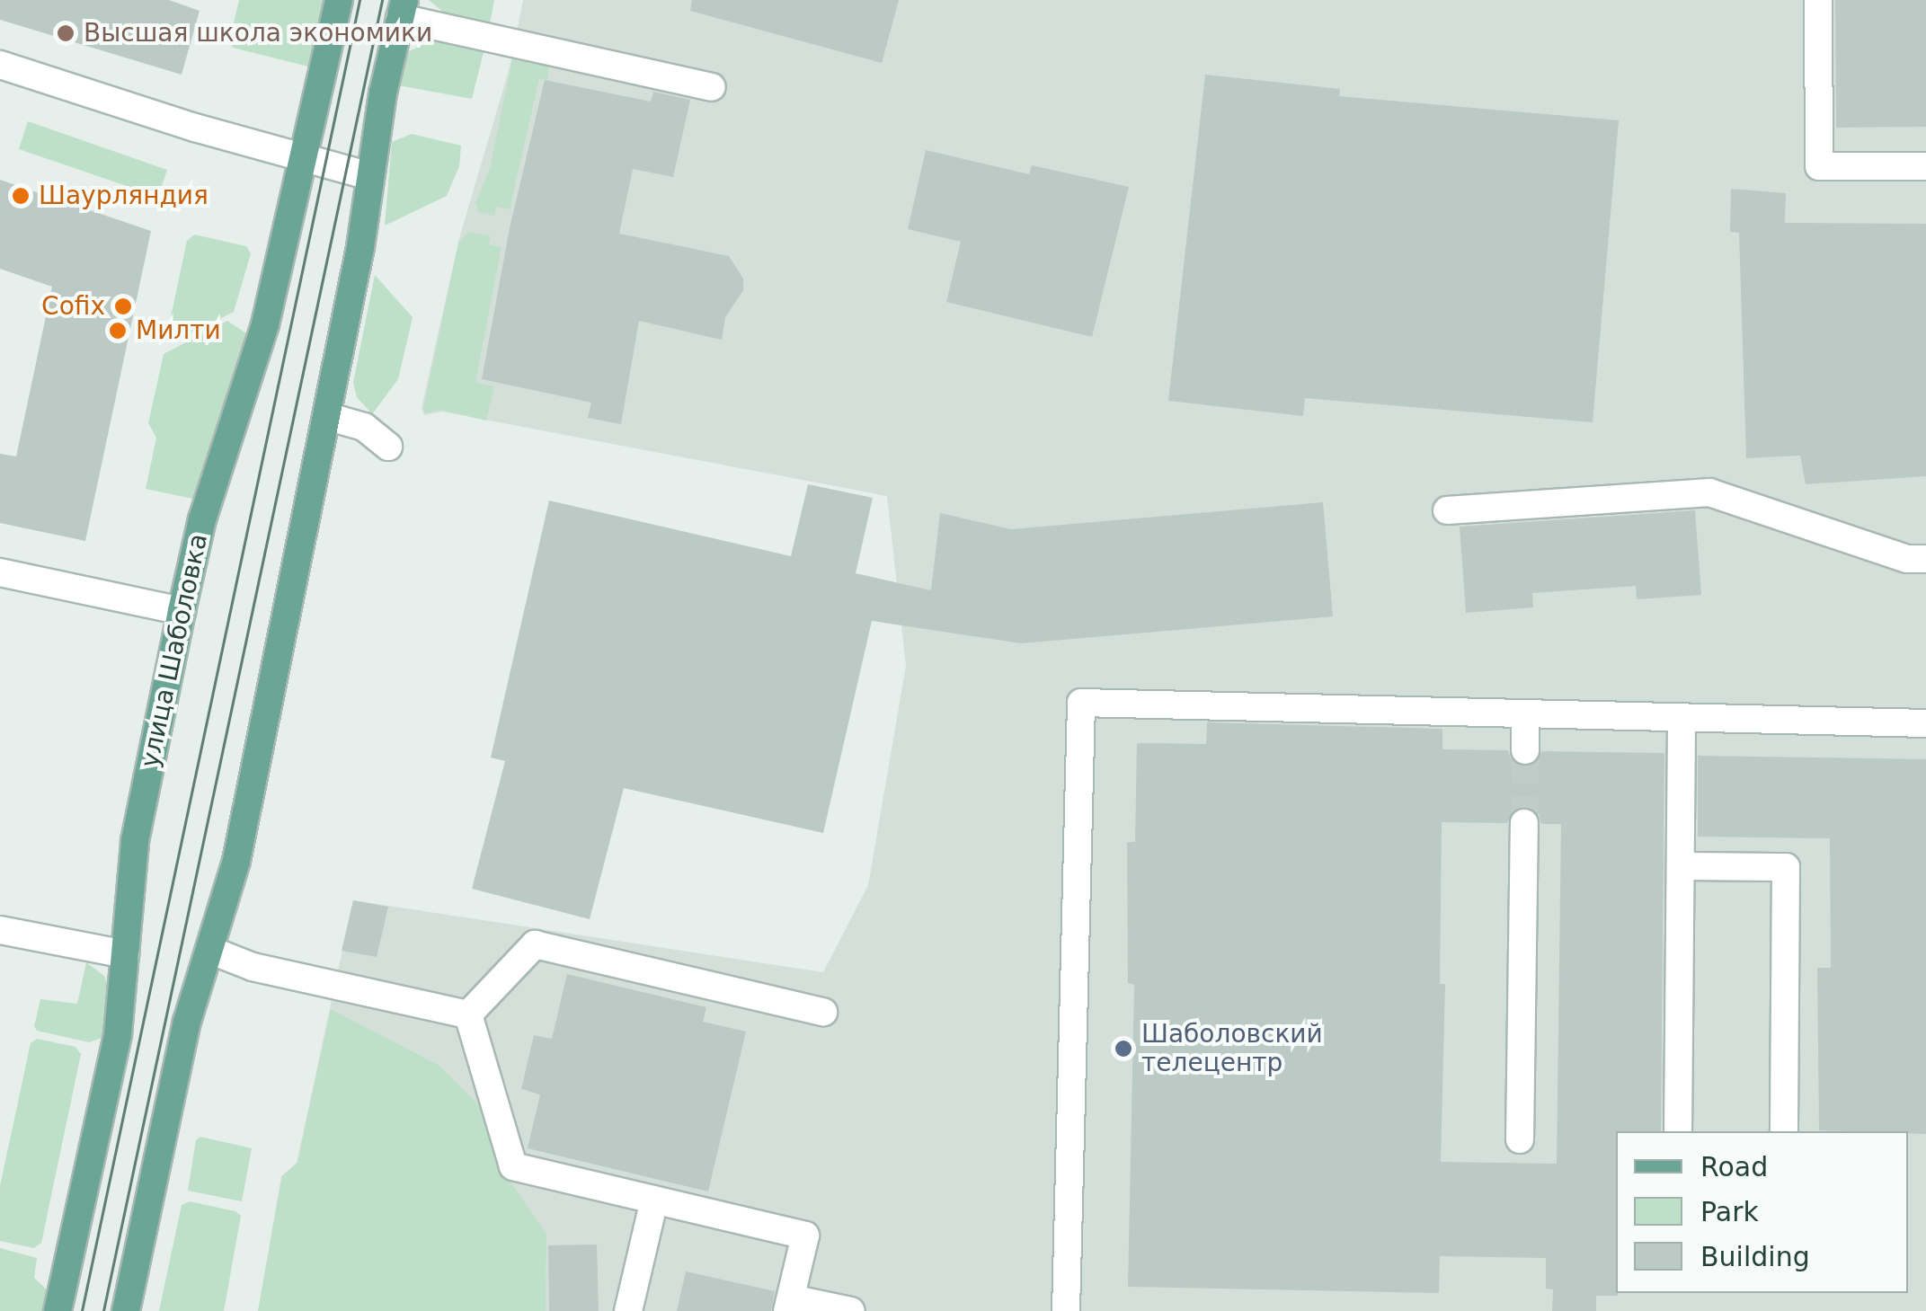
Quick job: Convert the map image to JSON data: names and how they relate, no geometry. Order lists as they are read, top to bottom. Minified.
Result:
{"streets":{"main road":["улица Шаболовка"]},"places":["Высшая школа экономики","Шаурляндия","Cofix","Милти","Шаболовский телецентр"],"legend":["Road","Park","Building"]}
